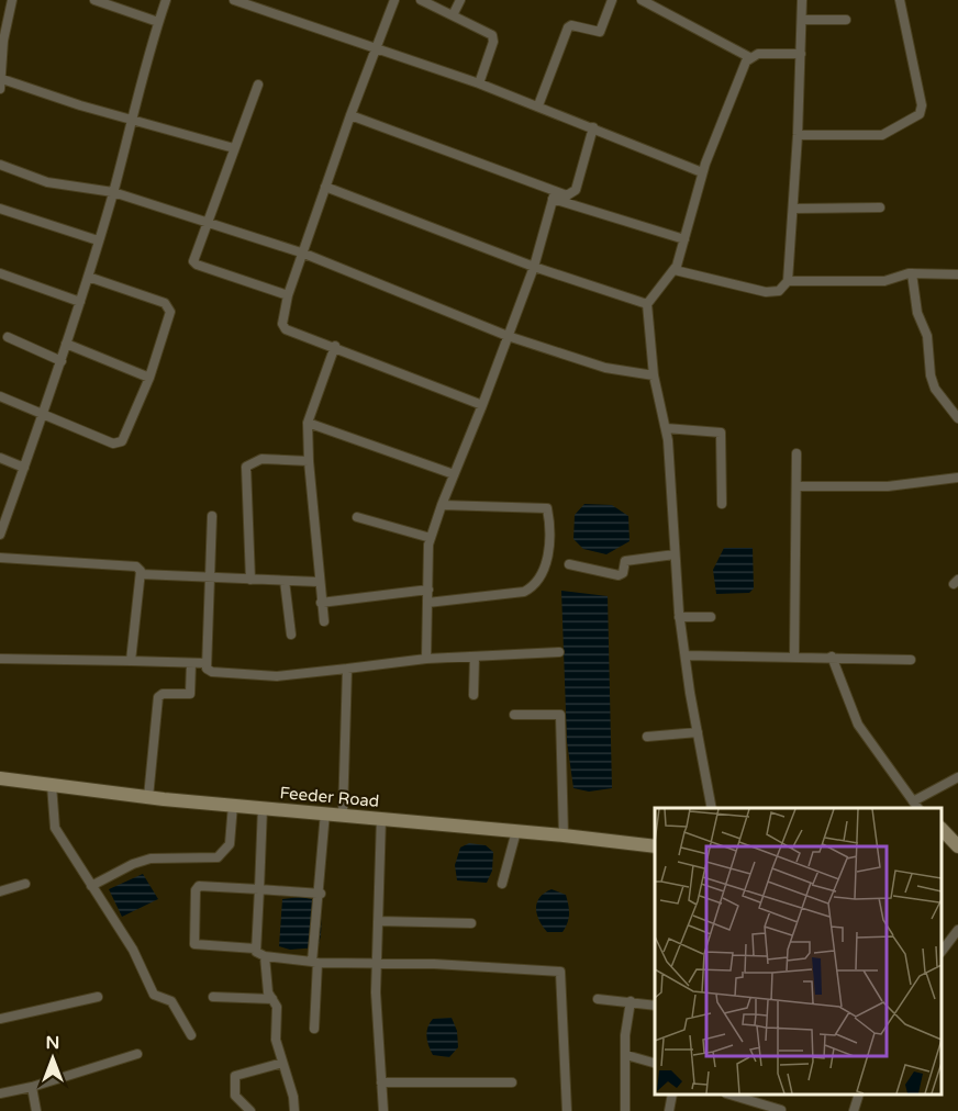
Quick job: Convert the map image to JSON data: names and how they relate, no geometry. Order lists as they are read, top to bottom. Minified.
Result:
{"streets":{"street":["Feeder Road"]},"north":"top"}
